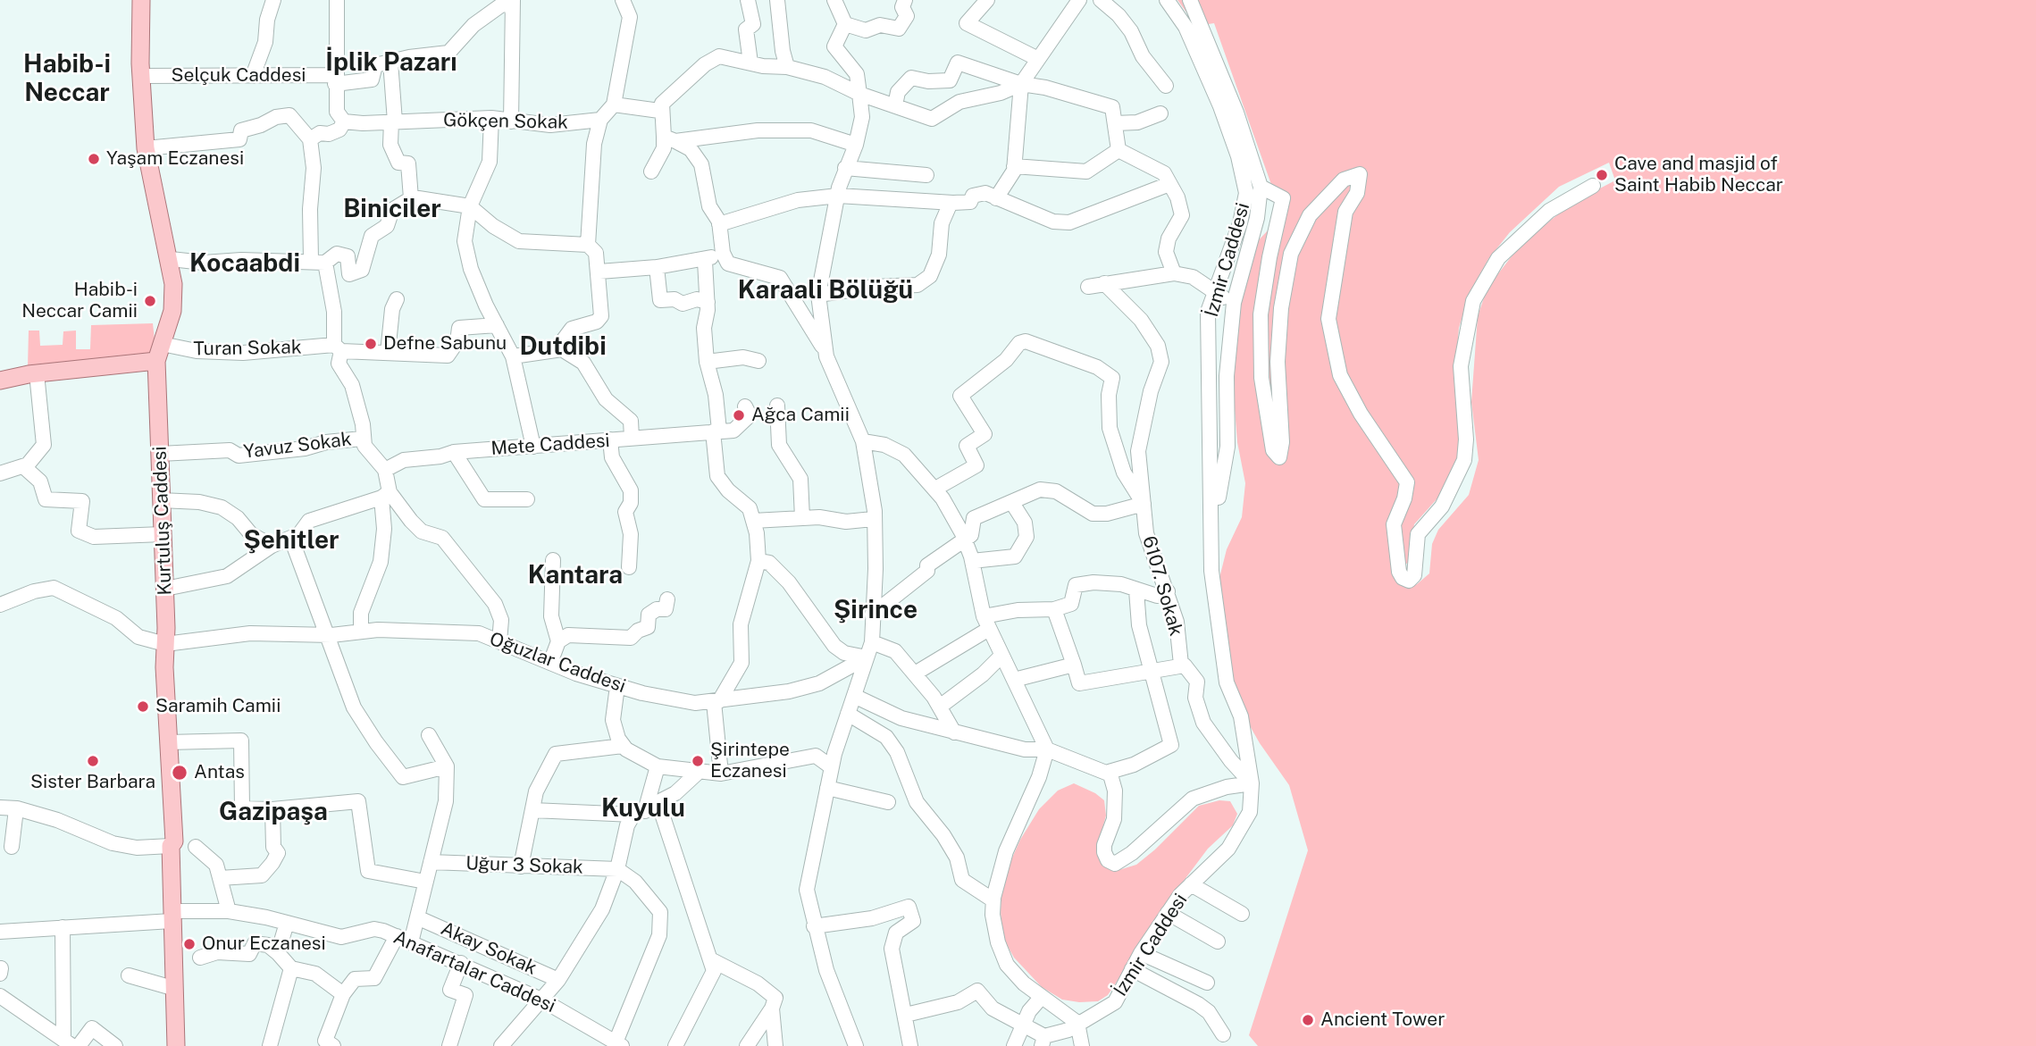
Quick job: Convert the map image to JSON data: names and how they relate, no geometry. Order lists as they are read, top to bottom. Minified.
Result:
{"streets":{"main road":["Kurtuluş Caddesi"],"street":["Selçuk Caddesi","Gökçen Sokak","İzmir Caddesi","Turan Sokak","Mete Caddesi","Yavuz Sokak","6107. Sokak","Oğuzlar Caddesi","Uğur 3 Sokak","Akay Sokak","Anafartalar Caddesi"]},"crossings":[["Selçuk Caddesi","Kurtuluş Caddesi"],["İzmir Caddesi","6107. Sokak"],["Turan Sokak","Kurtuluş Caddesi"],["Yavuz Sokak","Kurtuluş Caddesi"],["Kurtuluş Caddesi","Oğuzlar Caddesi"],["Kurtuluş Caddesi","Anafartalar Caddesi"]],"districts":["İplik Pazarı","Habib-i Neccar","Biniciler","Kocaabdi","Karaali Bölüğü","Dutdibi","Şehitler","Kantara","Şirince","Kuyulu","Gazipaşa"],"places":["Yaşam Eczanesi","Cave and masjid of Saint Habib Neccar","Habib-i Neccar Camii","Defne Sabunu","Ağca Camii","Saramih Camii","Sister Barbara","Şirintepe Eczanesi","Antas","Onur Eczanesi","Ancient Tower"]}
